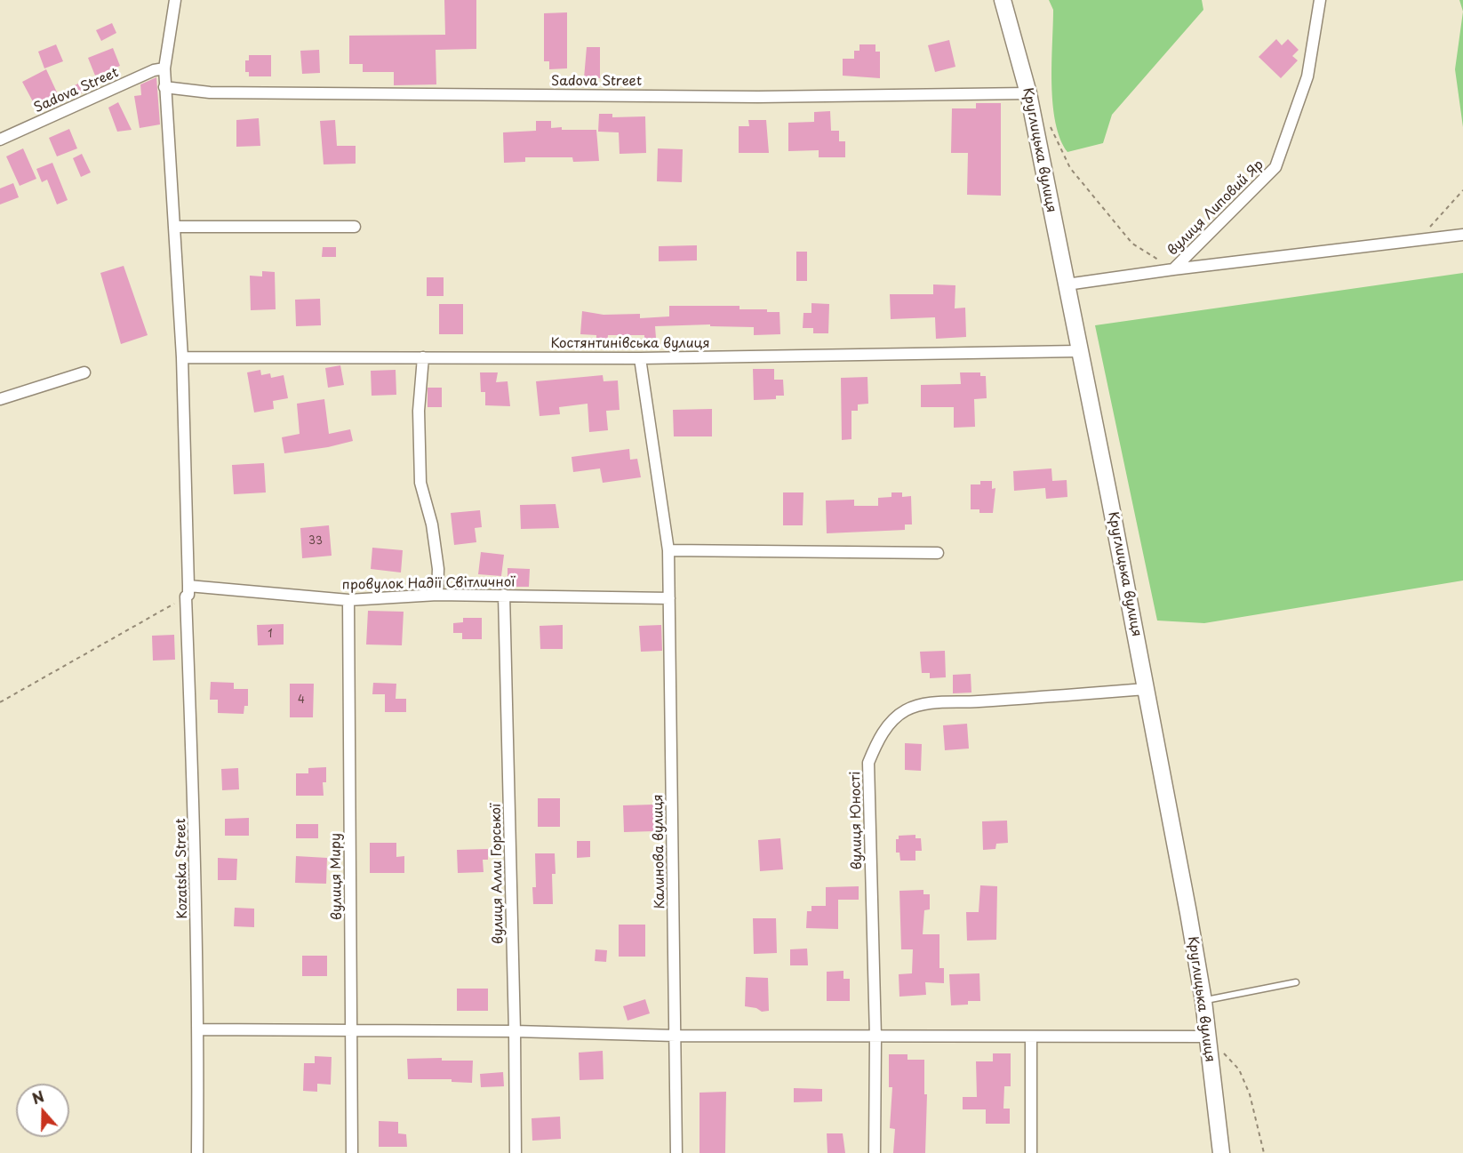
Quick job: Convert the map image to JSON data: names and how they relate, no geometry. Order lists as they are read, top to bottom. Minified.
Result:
{"streets":{"street":["Sadova Street","Круглицька вулиця","вулиця Липовий Яр","Костянтинівська вулиця","провулок Надії Світличної","вулиця Юності","Калинова вулиця","Kozatska Street","вулиця Алли Горської","вулиця Миру"]},"crossings":[["Sadova Street","Круглицька вулиця"],["Sadova Street","Kozatska Street"],["Круглицька вулиця","вулиця Липовий Яр"],["Круглицька вулиця","Костянтинівська вулиця"],["Круглицька вулиця","вулиця Юності"],["Костянтинівська вулиця","Калинова вулиця"],["Костянтинівська вулиця","Kozatska Street"],["провулок Надії Світличної","Калинова вулиця"],["провулок Надії Світличної","Kozatska Street"],["провулок Надії Світличної","вулиця Алли Горської"],["провулок Надії Світличної","вулиця Миру"]],"house_numbers":["33","1","4"],"north":"top"}
